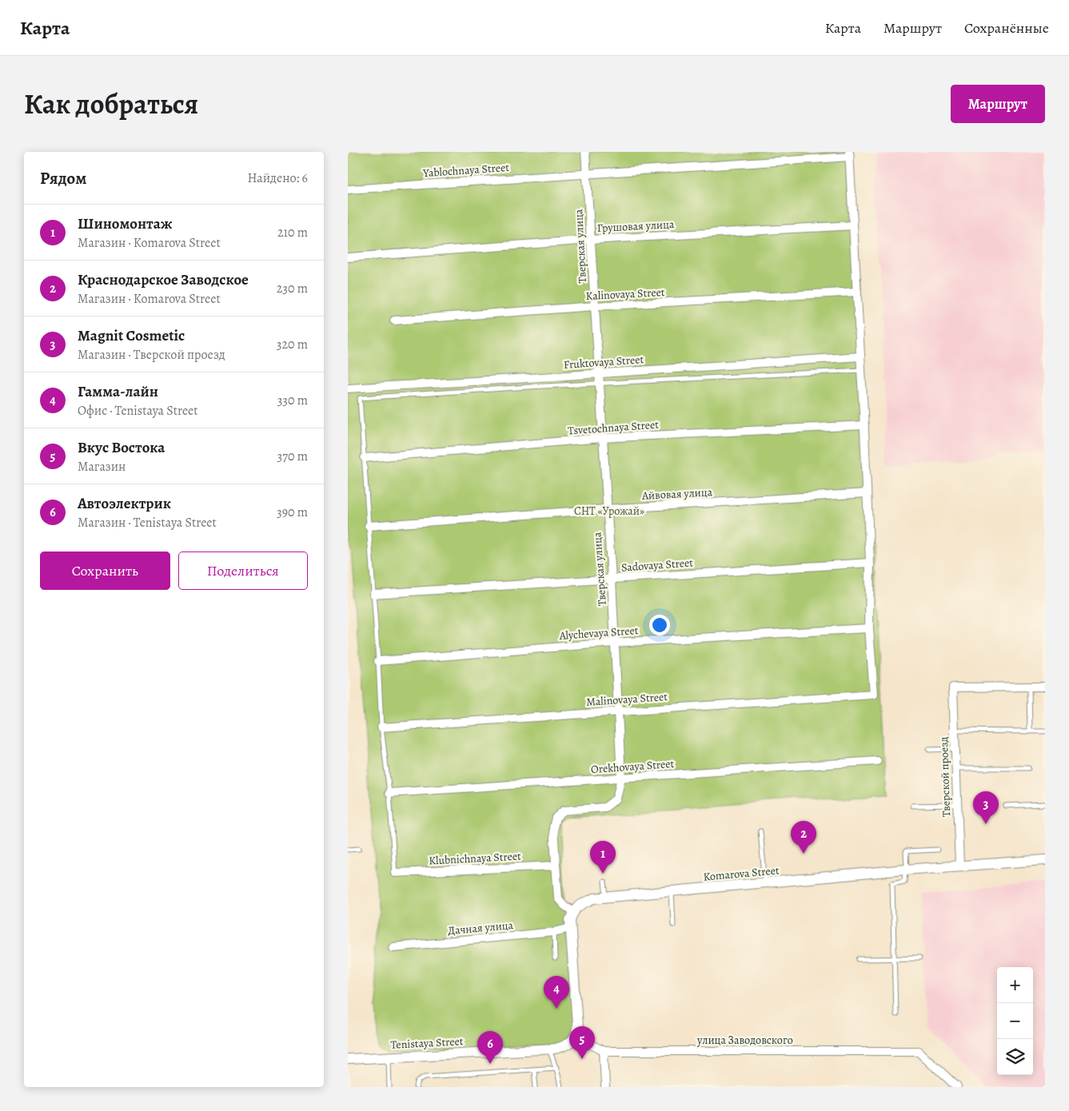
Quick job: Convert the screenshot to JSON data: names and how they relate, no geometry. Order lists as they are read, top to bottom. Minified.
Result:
{"streets":{"street":["Yablochnaya Street","Грушовая улица","Тверская улица","Kalinovaya Street","Fruktovaya Street","Tsvetochnaya Street","Айвовая улица","Sadovaya Street","Alychevaya Street","Malinovaya Street","Orekhovaya Street","Тверской проезд","Klubnichnaya Street","Komarova Street","Дачная улица","улица Заводовского","Tenistaya Street"]},"crossings":[["Yablochnaya Street","Тверская улица"],["Грушовая улица","Тверская улица"],["Тверская улица","Kalinovaya Street"],["Тверская улица","Fruktovaya Street"],["Тверская улица","Tsvetochnaya Street"],["Тверская улица","Айвовая улица"],["Тверская улица","Sadovaya Street"],["Тверская улица","Alychevaya Street"],["Тверская улица","Malinovaya Street"],["Тверская улица","Orekhovaya Street"],["Тверская улица","Klubnichnaya Street"],["Тверская улица","Komarova Street"],["Alychevaya Street","Malinovaya Street"],["Тверской проезд","Komarova Street"],["улица Заводовского","Tenistaya Street"]],"parks":["СНТ «Урожай»"],"page":{"header":"Карта","nav":["Карта","Маршрут","Сохранённые"],"title":"Как добраться","buttons":["Маршрут",["Сохранить","Поделиться"]],"heading":["Рядом","Найдено: 6"],"list":[{"mark":"1","name":"Шиномонтаж","note":"Магазин · Komarova Street","value":"210 m"},{"mark":"2","name":"Краснодарское Заводское","note":"Магазин · Komarova Street","value":"230 m"},{"mark":"3","name":"Magnit Cosmetic","note":"Магазин · Тверской проезд","value":"320 m"},{"mark":"4","name":"Гамма-лайн","note":"Офис · Tenistaya Street","value":"330 m"},{"mark":"5","name":"Вкус Востока","note":"Магазин","value":"370 m"},{"mark":"6","name":"Автоэлектрик","note":"Магазин · Tenistaya Street","value":"390 m"}],"pins":["3","2","1","4","5","6"],"map_buttons":["+","−"]}}
